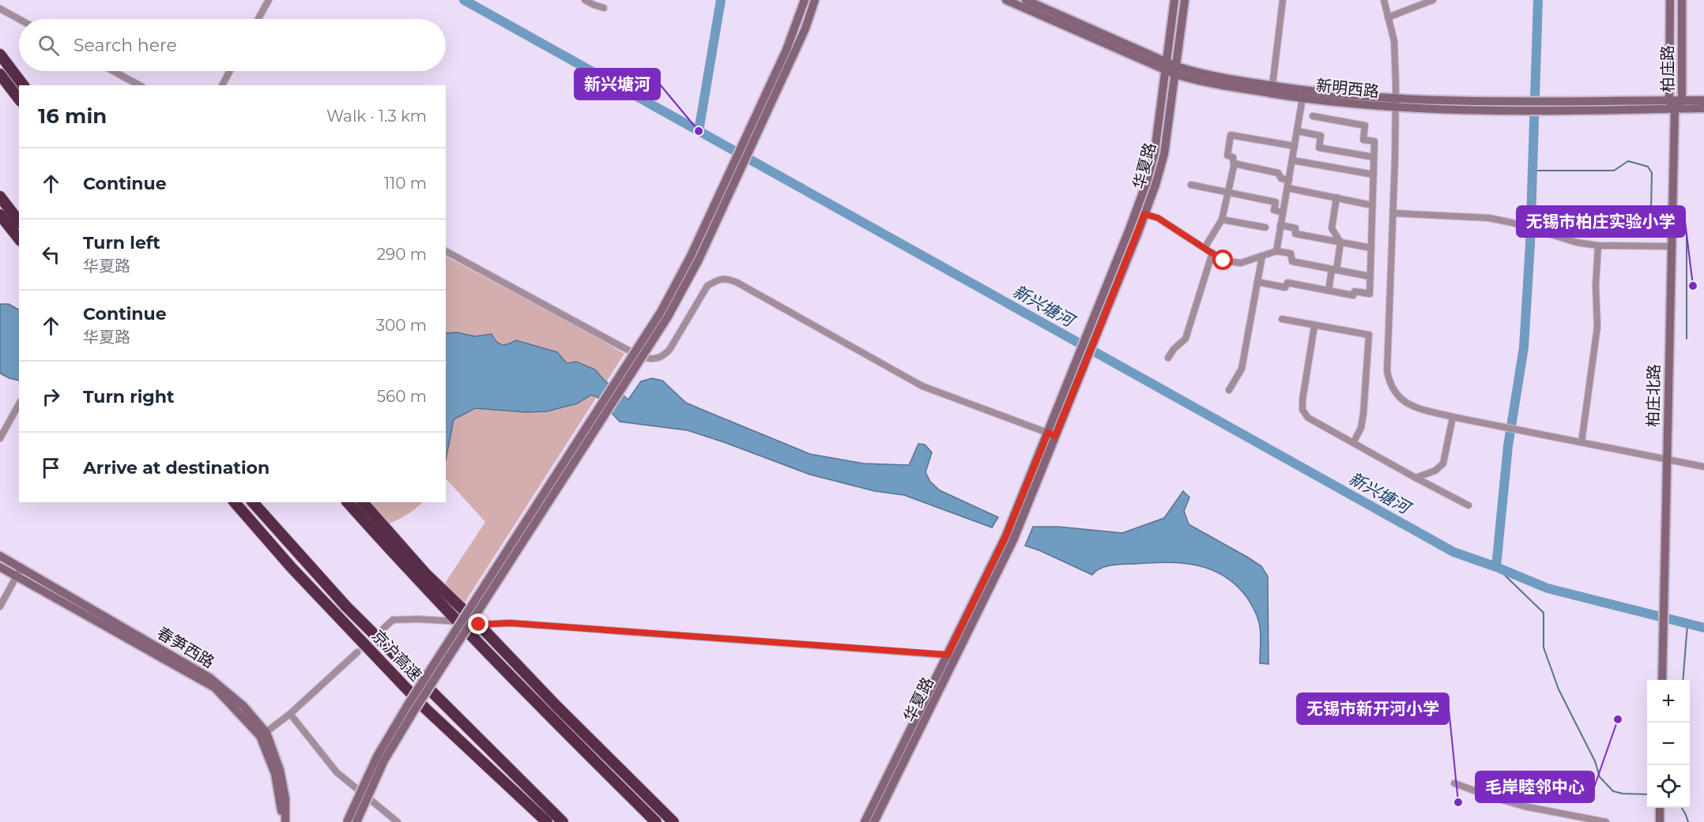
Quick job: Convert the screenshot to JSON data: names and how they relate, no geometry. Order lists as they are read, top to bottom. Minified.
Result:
{"streets":{"highway":["京沪高速"],"street":["柏庄路","新明西路","华夏路","柏庄北路","春笋西路"]},"crossings":[["柏庄路","新明西路"],["柏庄路","柏庄北路"],["新明西路","华夏路"],["新明西路","柏庄北路"]],"water":["新兴塘河"],"places":["新兴塘河","无锡市柏庄实验小学","毛岸睦邻中心","无锡市新开河小学"],"page":{"search":"Search here","heading":["16 min","Walk · 1.3 km"],"list":[["Continue","110 m"],["Turn left","华夏路","290 m"],["Continue","华夏路","300 m"],["Turn right","560 m"],"Arrive at destination"],"map_buttons":["+","−"]}}
